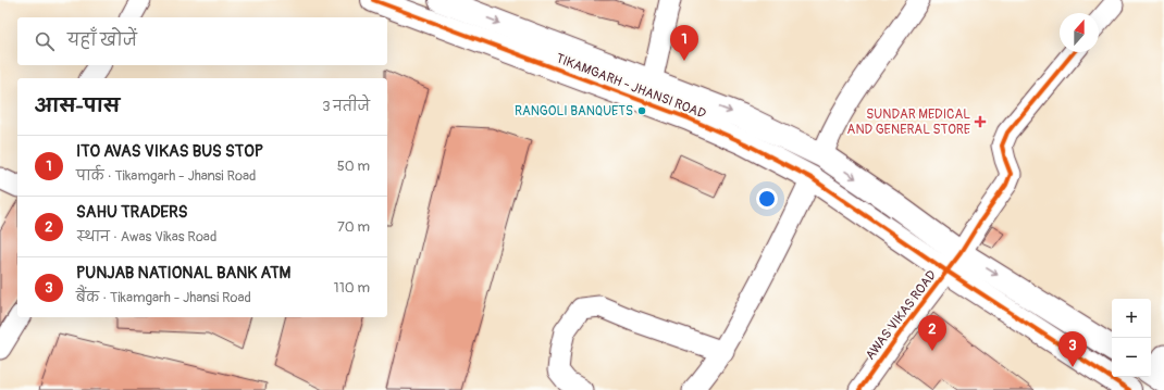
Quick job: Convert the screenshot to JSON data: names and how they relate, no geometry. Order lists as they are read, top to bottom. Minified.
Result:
{"streets":{"street":["TIKAMGARH - JHANSI ROAD","AWAS VIKAS ROAD"]},"crossings":[["TIKAMGARH - JHANSI ROAD","AWAS VIKAS ROAD"]],"places":{"other":["RANGOLI BANQUETS"],"health":["SUNDAR MEDICAL AND GENERAL STORE"]},"north":"top","page":{"search":"यहाँ खोजें","pins":["1","2","3"],"heading":["आस-पास","3 नतीजे"],"list":[{"mark":"1","name":"ITO AVAS VIKAS BUS STOP","note":"पार्क · Tikamgarh - Jhansi Road","value":"50 m"},{"mark":"2","name":"SAHU TRADERS","note":"स्थान · Awas Vikas Road","value":"70 m"},{"mark":"3","name":"PUNJAB NATIONAL BANK ATM","note":"बैंक · Tikamgarh - Jhansi Road","value":"110 m"}],"map_buttons":["+","−"]}}
